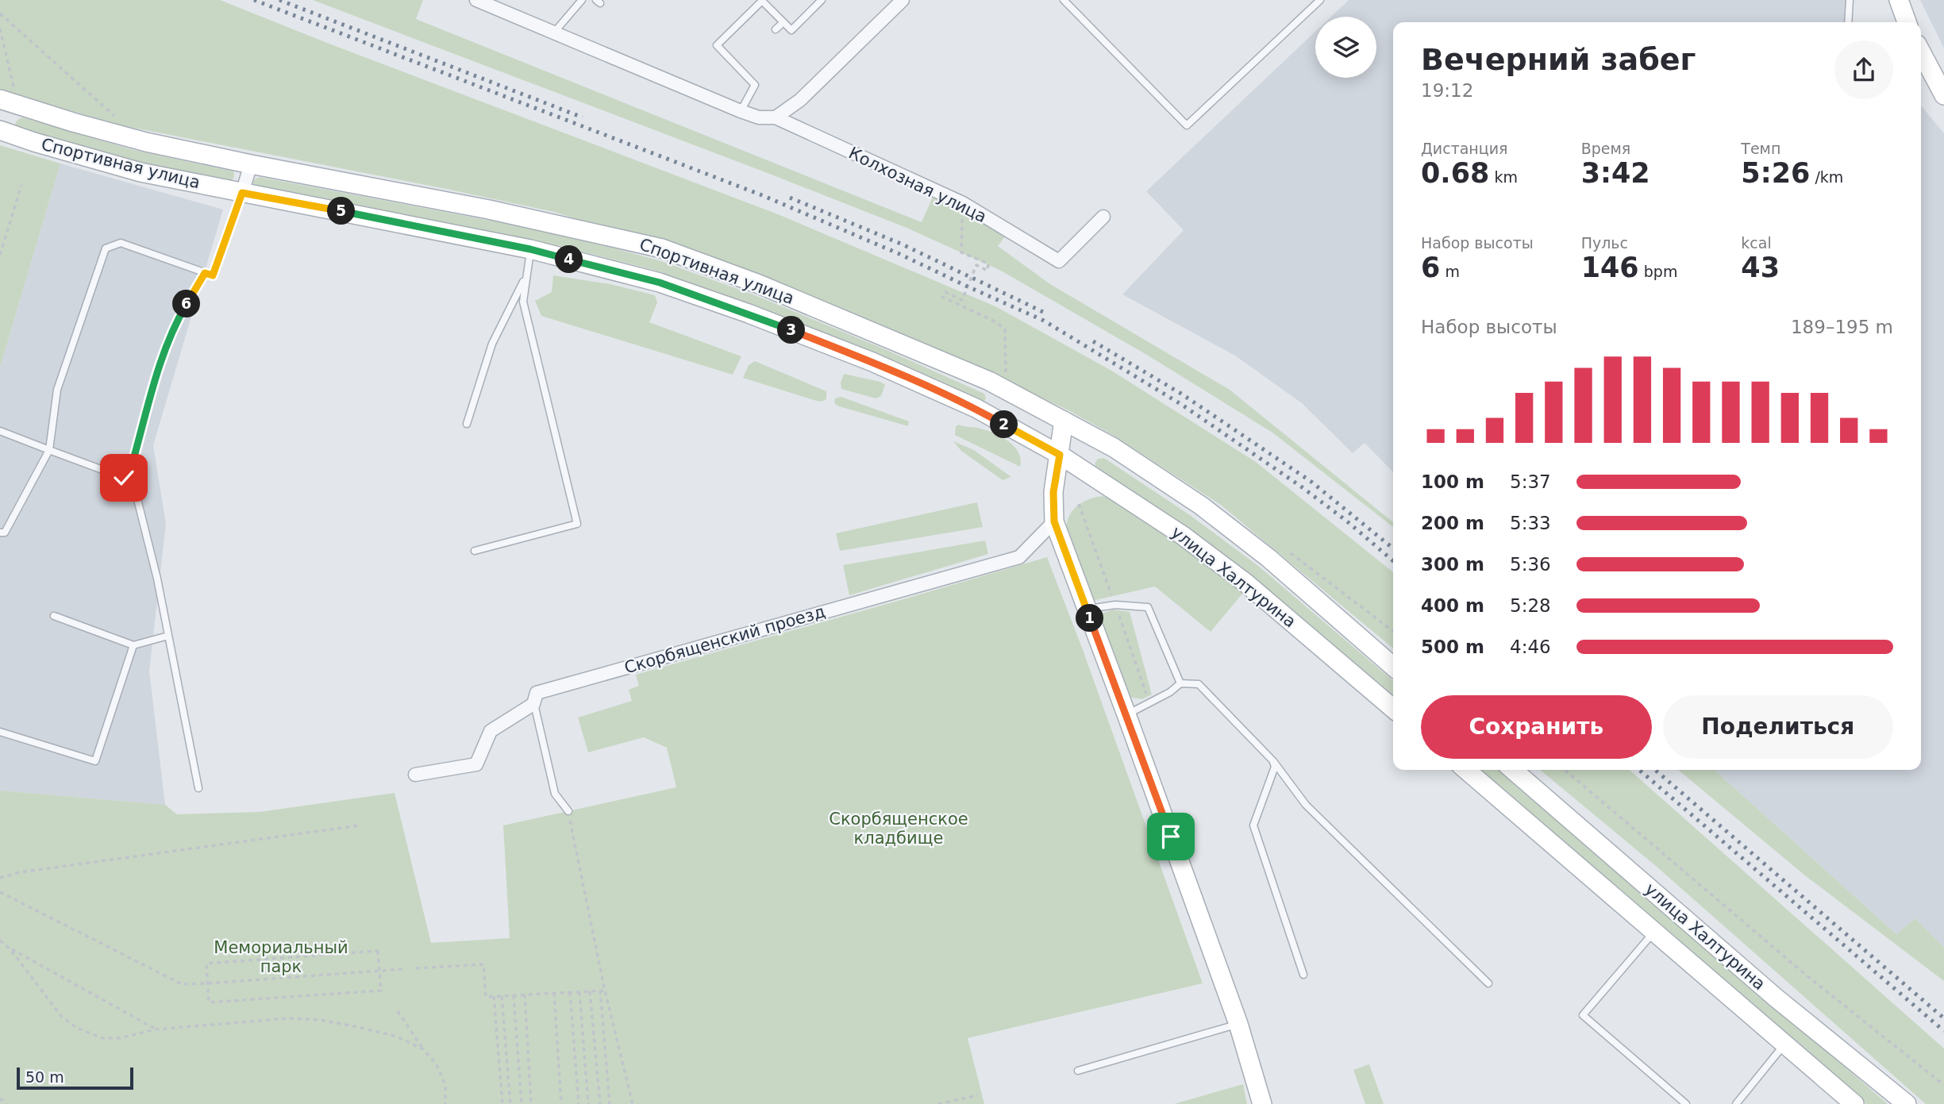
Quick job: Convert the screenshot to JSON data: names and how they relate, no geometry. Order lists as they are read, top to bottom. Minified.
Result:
{"streets":{"main road":["Спортивная улица","улица Халтурина"],"street":["Колхозная улица","Скорбященский проезд"]},"crossings":[["Спортивная улица","улица Халтурина"]],"parks":["Скорбященское кладбище","Мемориальный парк"],"scale_bar":"50 m","page":{"heading":["Вечерний забег","19:12"],"stats":[["Дистанция","0.68 km"],["Время","3:42"],["Темп","5:26 /km"],["Набор высоты","6 m"],["Пульс","146 bpm"],["kcal","43"]],"pins":["5","4","6","3","2","1"],"chart":["Набор высоты","189–195 m"],"list":[{"name":"100 m","note":"5:37"},{"name":"200 m","note":"5:33"},{"name":"300 m","note":"5:36"},{"name":"400 m","note":"5:28"},{"name":"500 m","note":"4:46"}],"buttons":["Сохранить","Поделиться"],"scale":"50 m"}}
